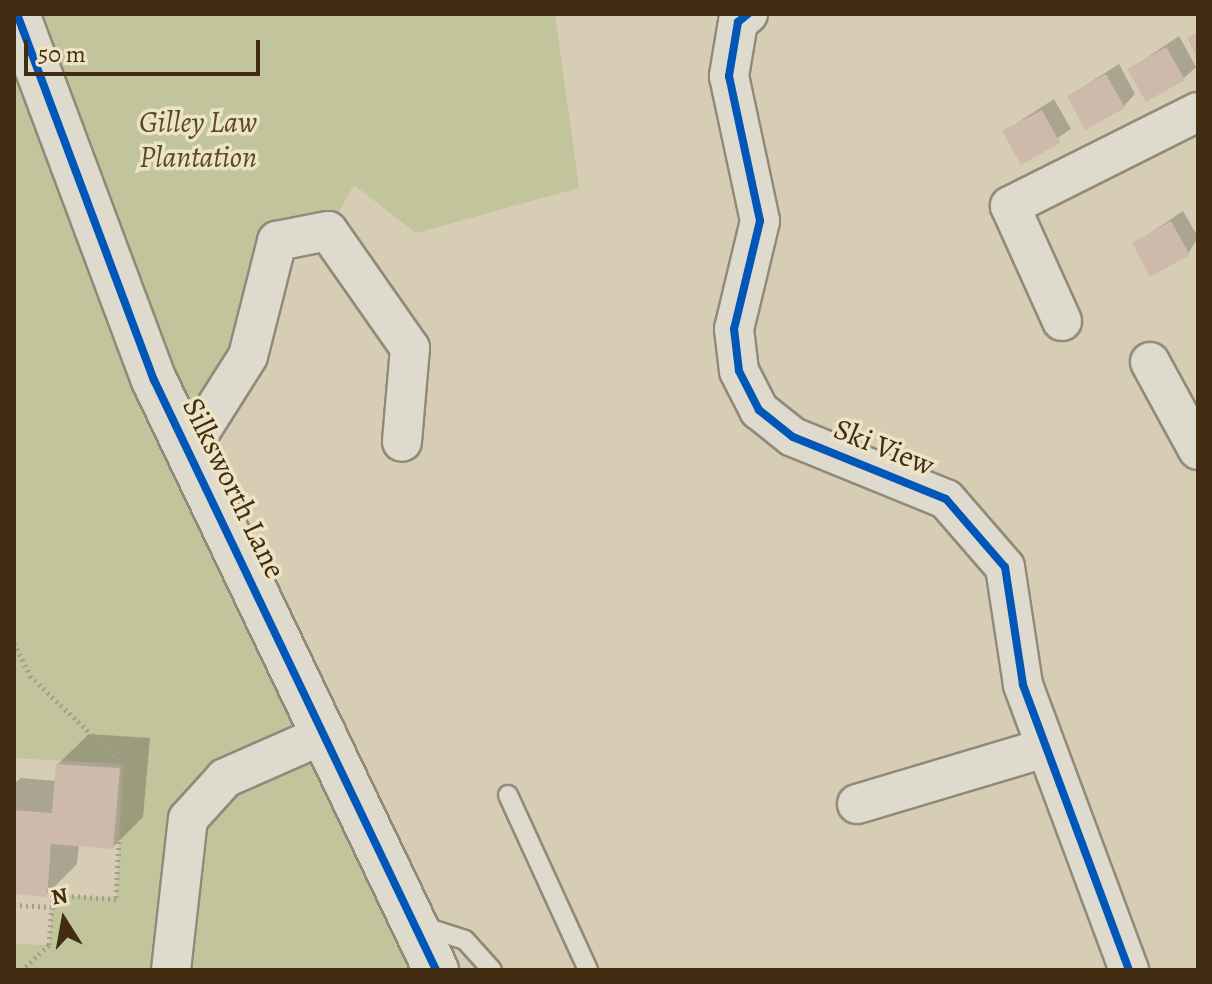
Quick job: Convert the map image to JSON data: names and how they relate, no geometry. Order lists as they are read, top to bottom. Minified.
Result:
{"streets":{"street":["Ski View","Silksworth Lane"]},"parks":["Gilley Law Plantation"],"scale_bar":"50 m","north":"top"}
